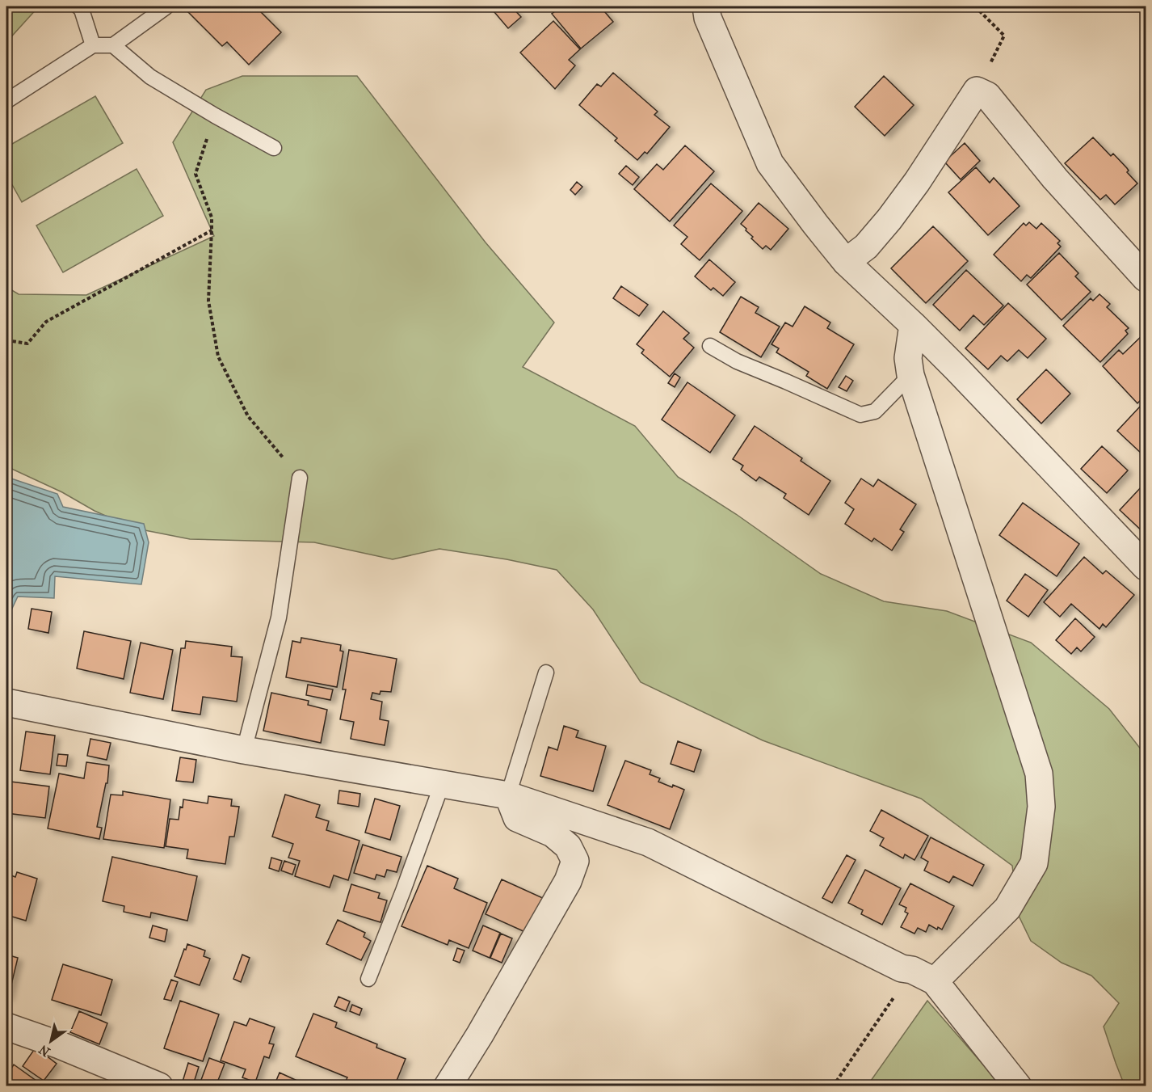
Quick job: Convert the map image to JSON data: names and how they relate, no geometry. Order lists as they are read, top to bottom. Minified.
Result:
{"north":"bottom left"}
